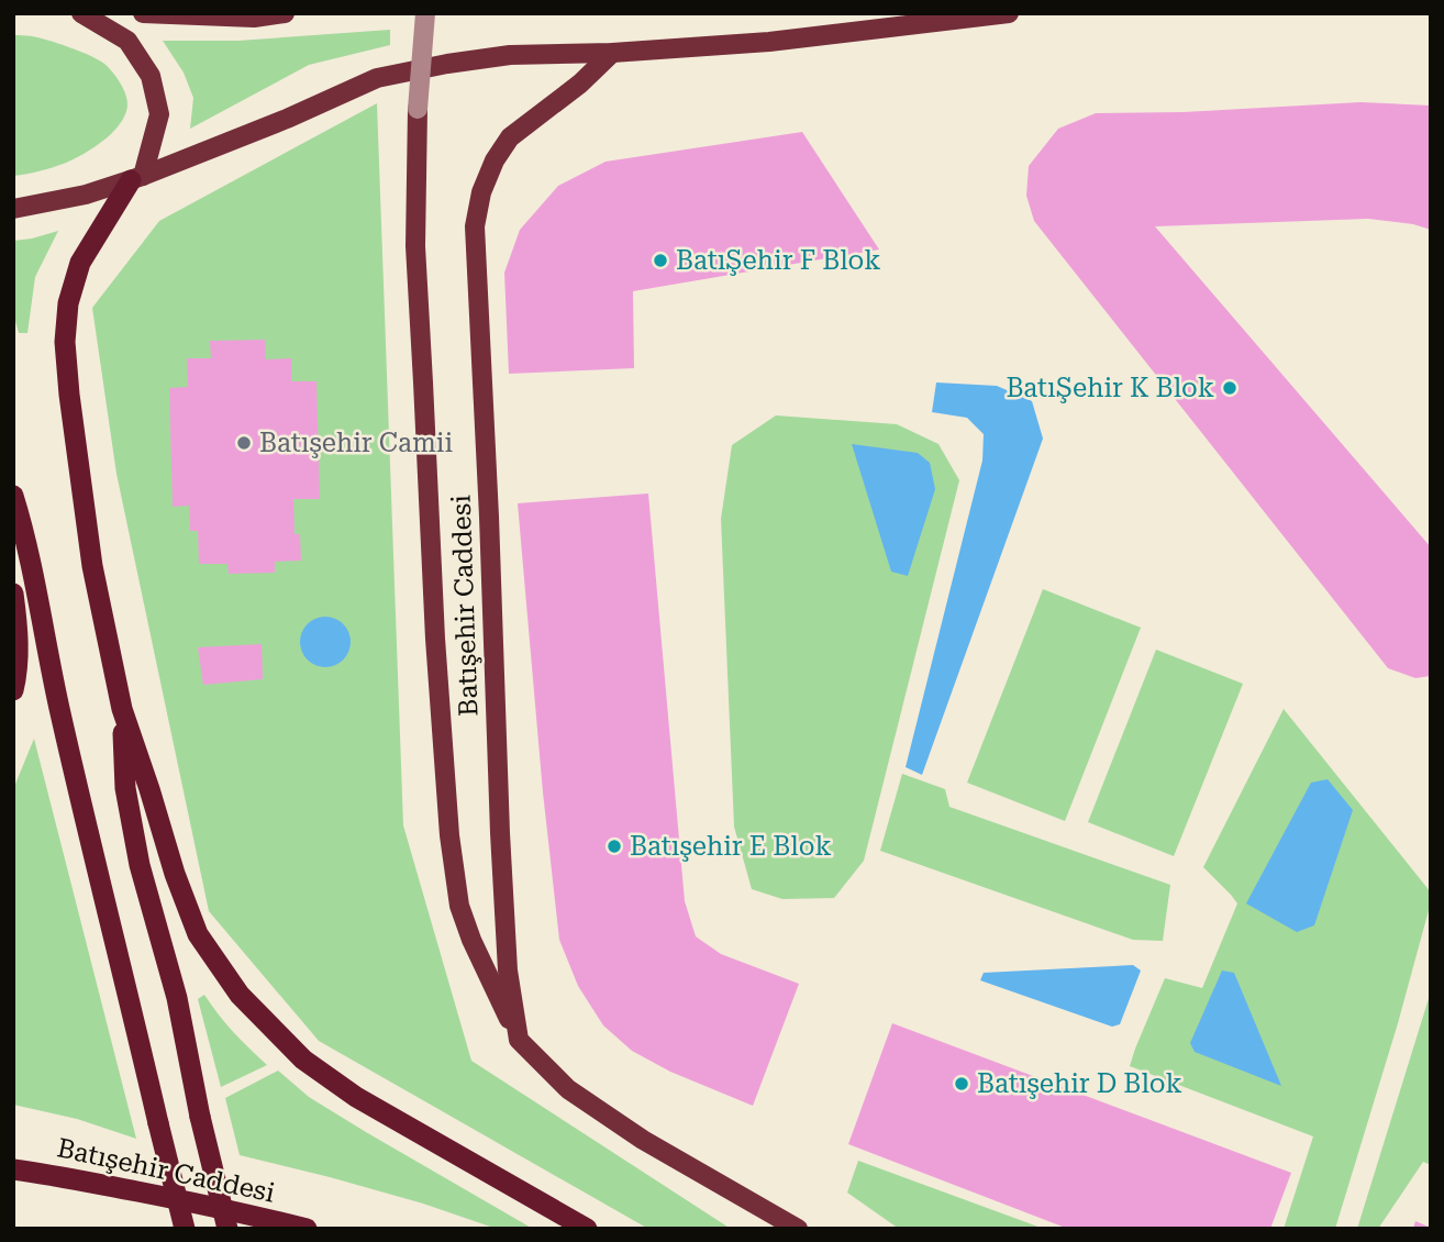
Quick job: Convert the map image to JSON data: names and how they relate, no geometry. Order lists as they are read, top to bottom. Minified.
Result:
{"streets":{"highway":["Batışehir Caddesi"]},"places":["BatıŞehir F Blok","BatıŞehir K Blok","Batışehir Camii","Batışehir E Blok","Batışehir D Blok"]}
